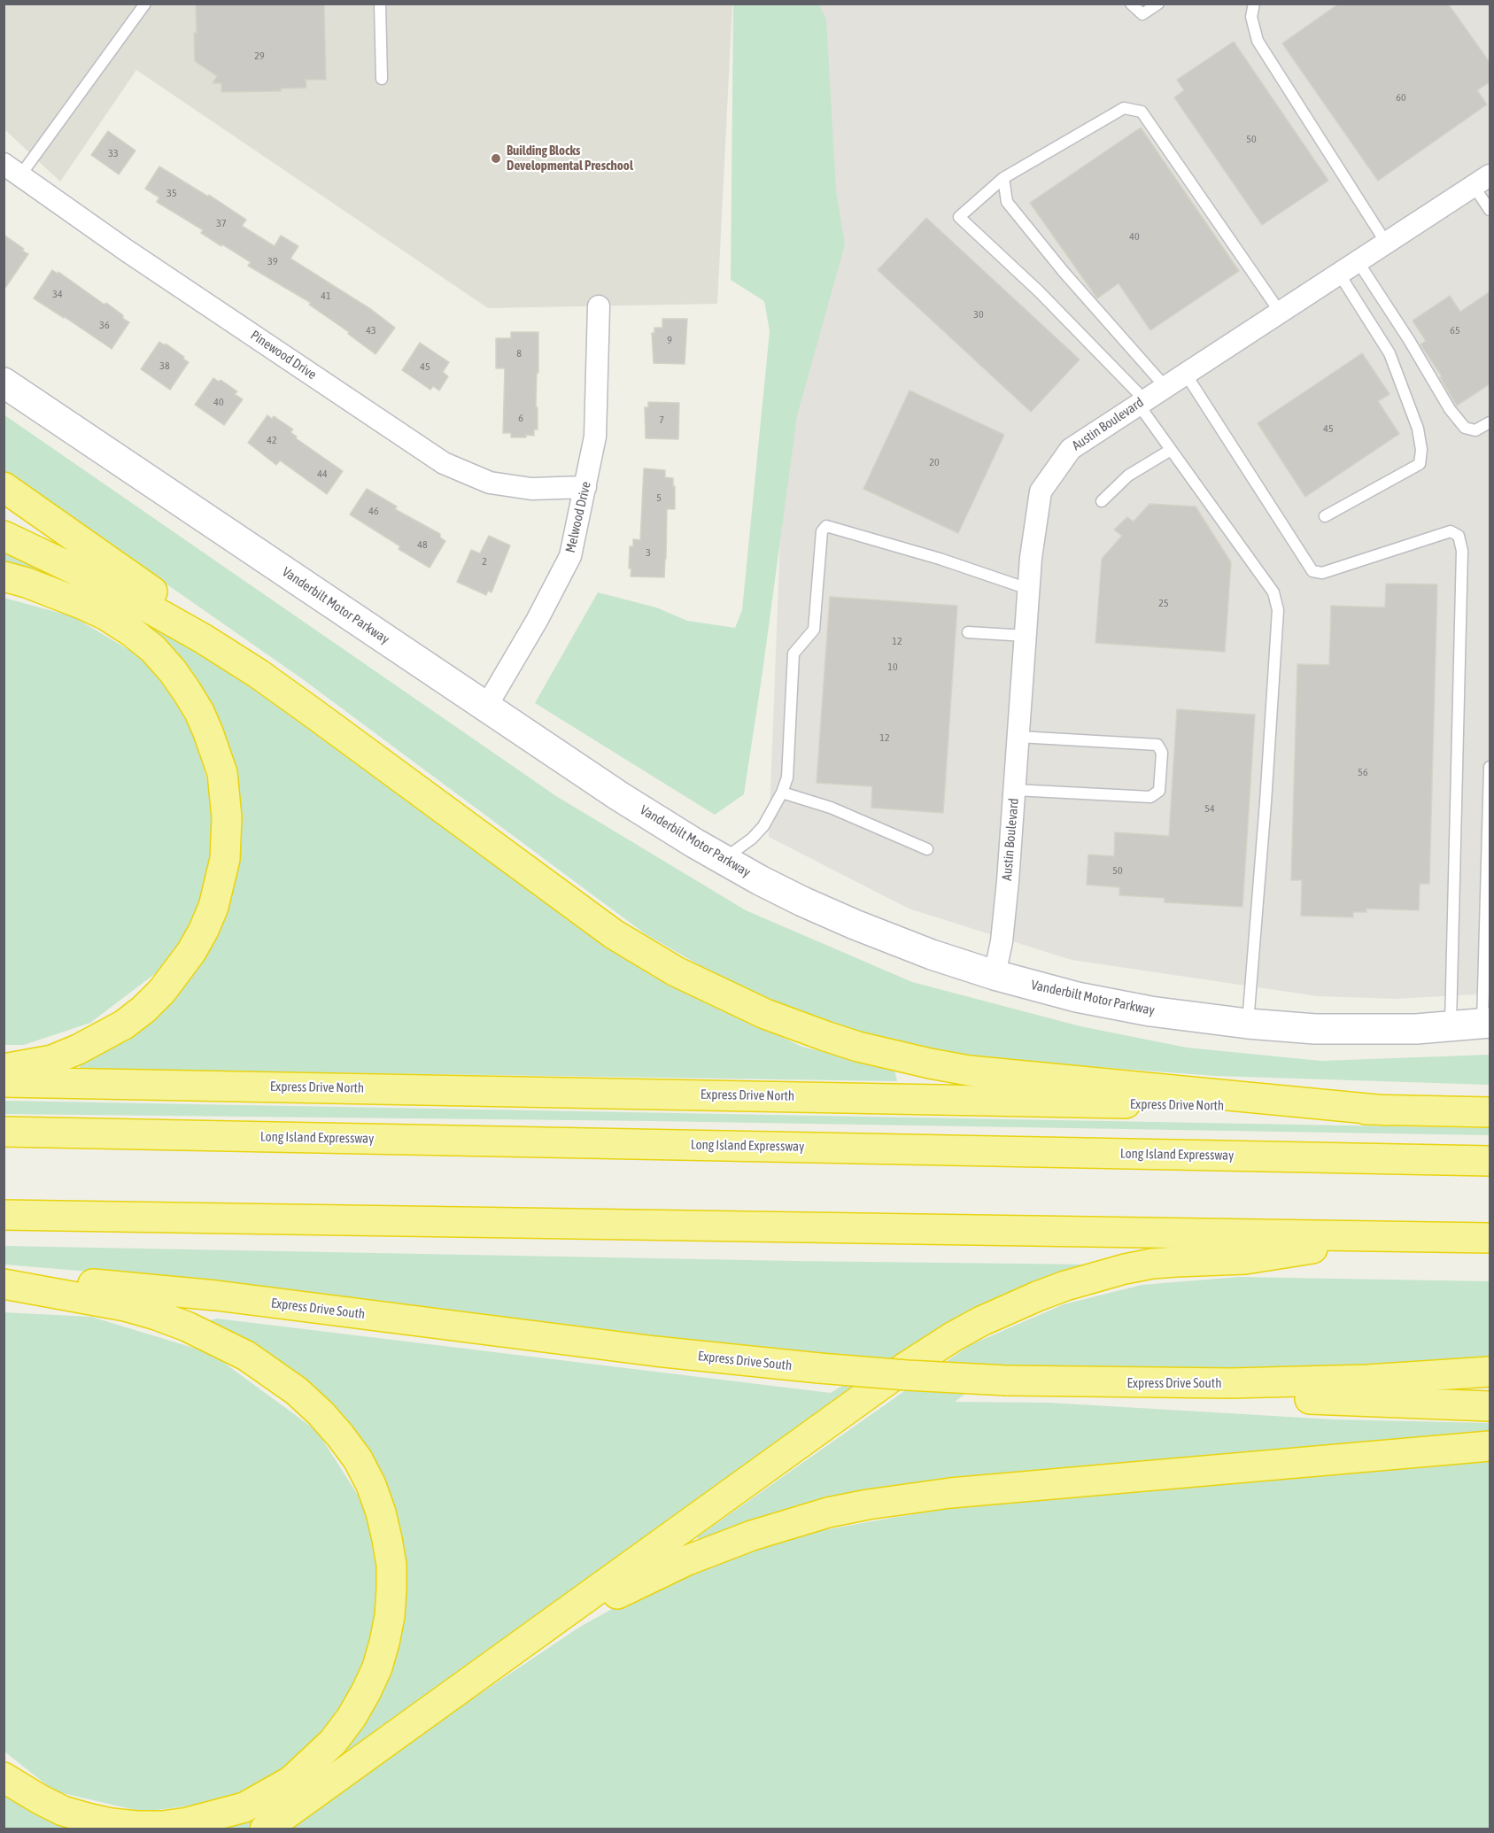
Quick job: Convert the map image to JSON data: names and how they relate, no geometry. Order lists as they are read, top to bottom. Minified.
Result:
{"streets":{"highway":["Express Drive North","Long Island Expressway","Express Drive South"],"main road":["Vanderbilt Motor Parkway"],"street":["Pinewood Drive","Austin Boulevard","Melwood Drive"]},"crossings":[["Pinewood Drive","Melwood Drive"],["Austin Boulevard","Vanderbilt Motor Parkway"],["Melwood Drive","Vanderbilt Motor Parkway"]],"places":["Building Blocks Developmental Preschool"],"house_numbers":["29","60","50","33","35","37","40","39","34","41","30","36","43","65","9","8","38","45","40","6","7","45","42","20","44","5","46","48","3","2","25","12","10","12","56","54","50"]}
